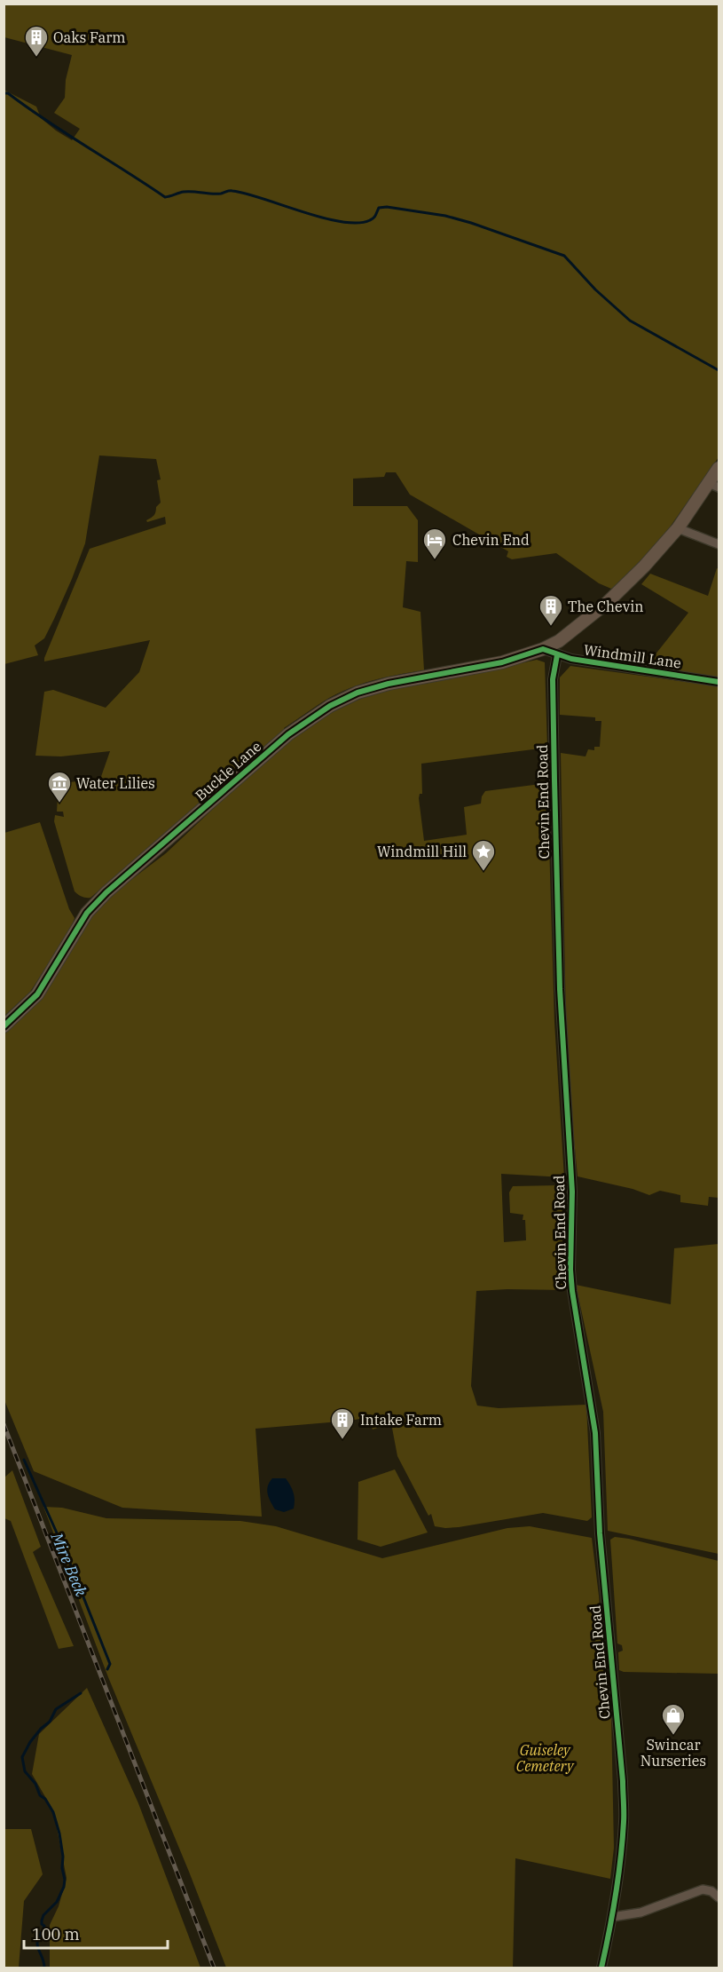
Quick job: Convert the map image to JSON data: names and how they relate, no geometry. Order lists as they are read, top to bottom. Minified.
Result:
{"streets":{"street":["Windmill Lane","Buckle Lane","Chevin End Road"]},"crossings":[["Windmill Lane","Buckle Lane"],["Windmill Lane","Chevin End Road"]],"water":["Mire Beck"],"parks":["Guiseley Cemetery"],"places":{"building":["Oaks Farm","The Chevin","Intake Farm"],"hotel":["Chevin End"],"museum":["Water Lilies"],"place":["Windmill Hill"],"shop":["Swincar Nurseries"]},"scale_bar":"100 m"}
